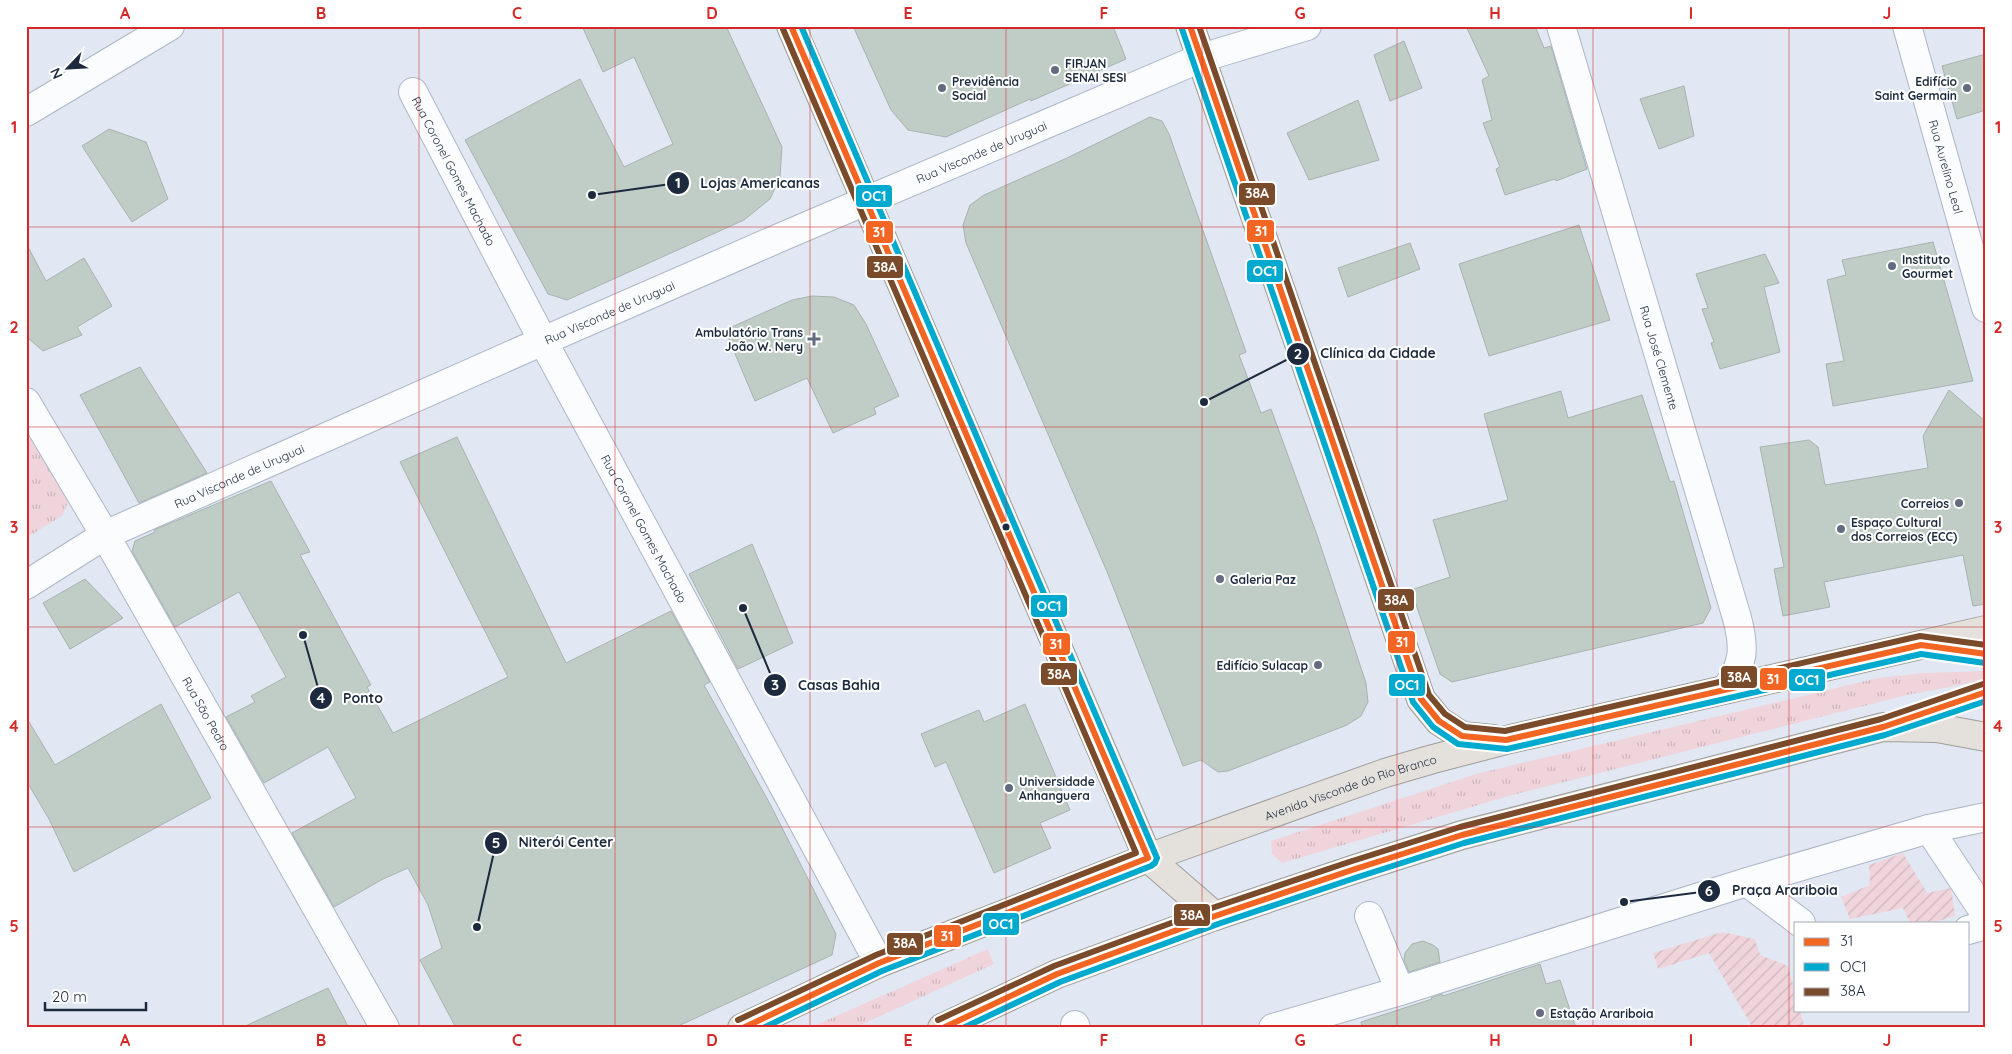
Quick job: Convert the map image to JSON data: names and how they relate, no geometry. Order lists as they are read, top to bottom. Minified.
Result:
{"streets":{"main road":["Avenida Visconde do Rio Branco"],"street":["Rua Visconde de Uruguai","Rua Aurelino Leal","Rua Coronel Gomes Machado","Rua José Clemente","Rua São Pedro"]},"crossings":[["Rua Visconde de Uruguai","Rua Coronel Gomes Machado"],["Rua Visconde de Uruguai","Rua São Pedro"],["Rua Coronel Gomes Machado","Avenida Visconde do Rio Branco"],["Rua José Clemente","Avenida Visconde do Rio Branco"]],"places":{"other":["FIRJAN SENAI SESI","Previdência Social","Edifício Saint Germain","Lojas Americanas","Instituto Gourmet","Clínica da Cidade","Correios","Espaço Cultural dos Correios (ECC)","Galeria Paz","Casas Bahia","Ponto","Edifício Sulacap","Universidade Anhanguera","Praça Arariboia","Niterói Center","Estação Arariboia"],"health":["Ambulatório Trans João W. Nery"]},"lines":["transit line 31","transit line OC1","transit line 38A"],"legend":["31","OC1","38A"],"scale_bar":"20 m","north":"bottom left","grid":{"columns":["A","B","C","D","E","F","G","H","I","J"],"rows":["1","2","3","4","5"]}}
